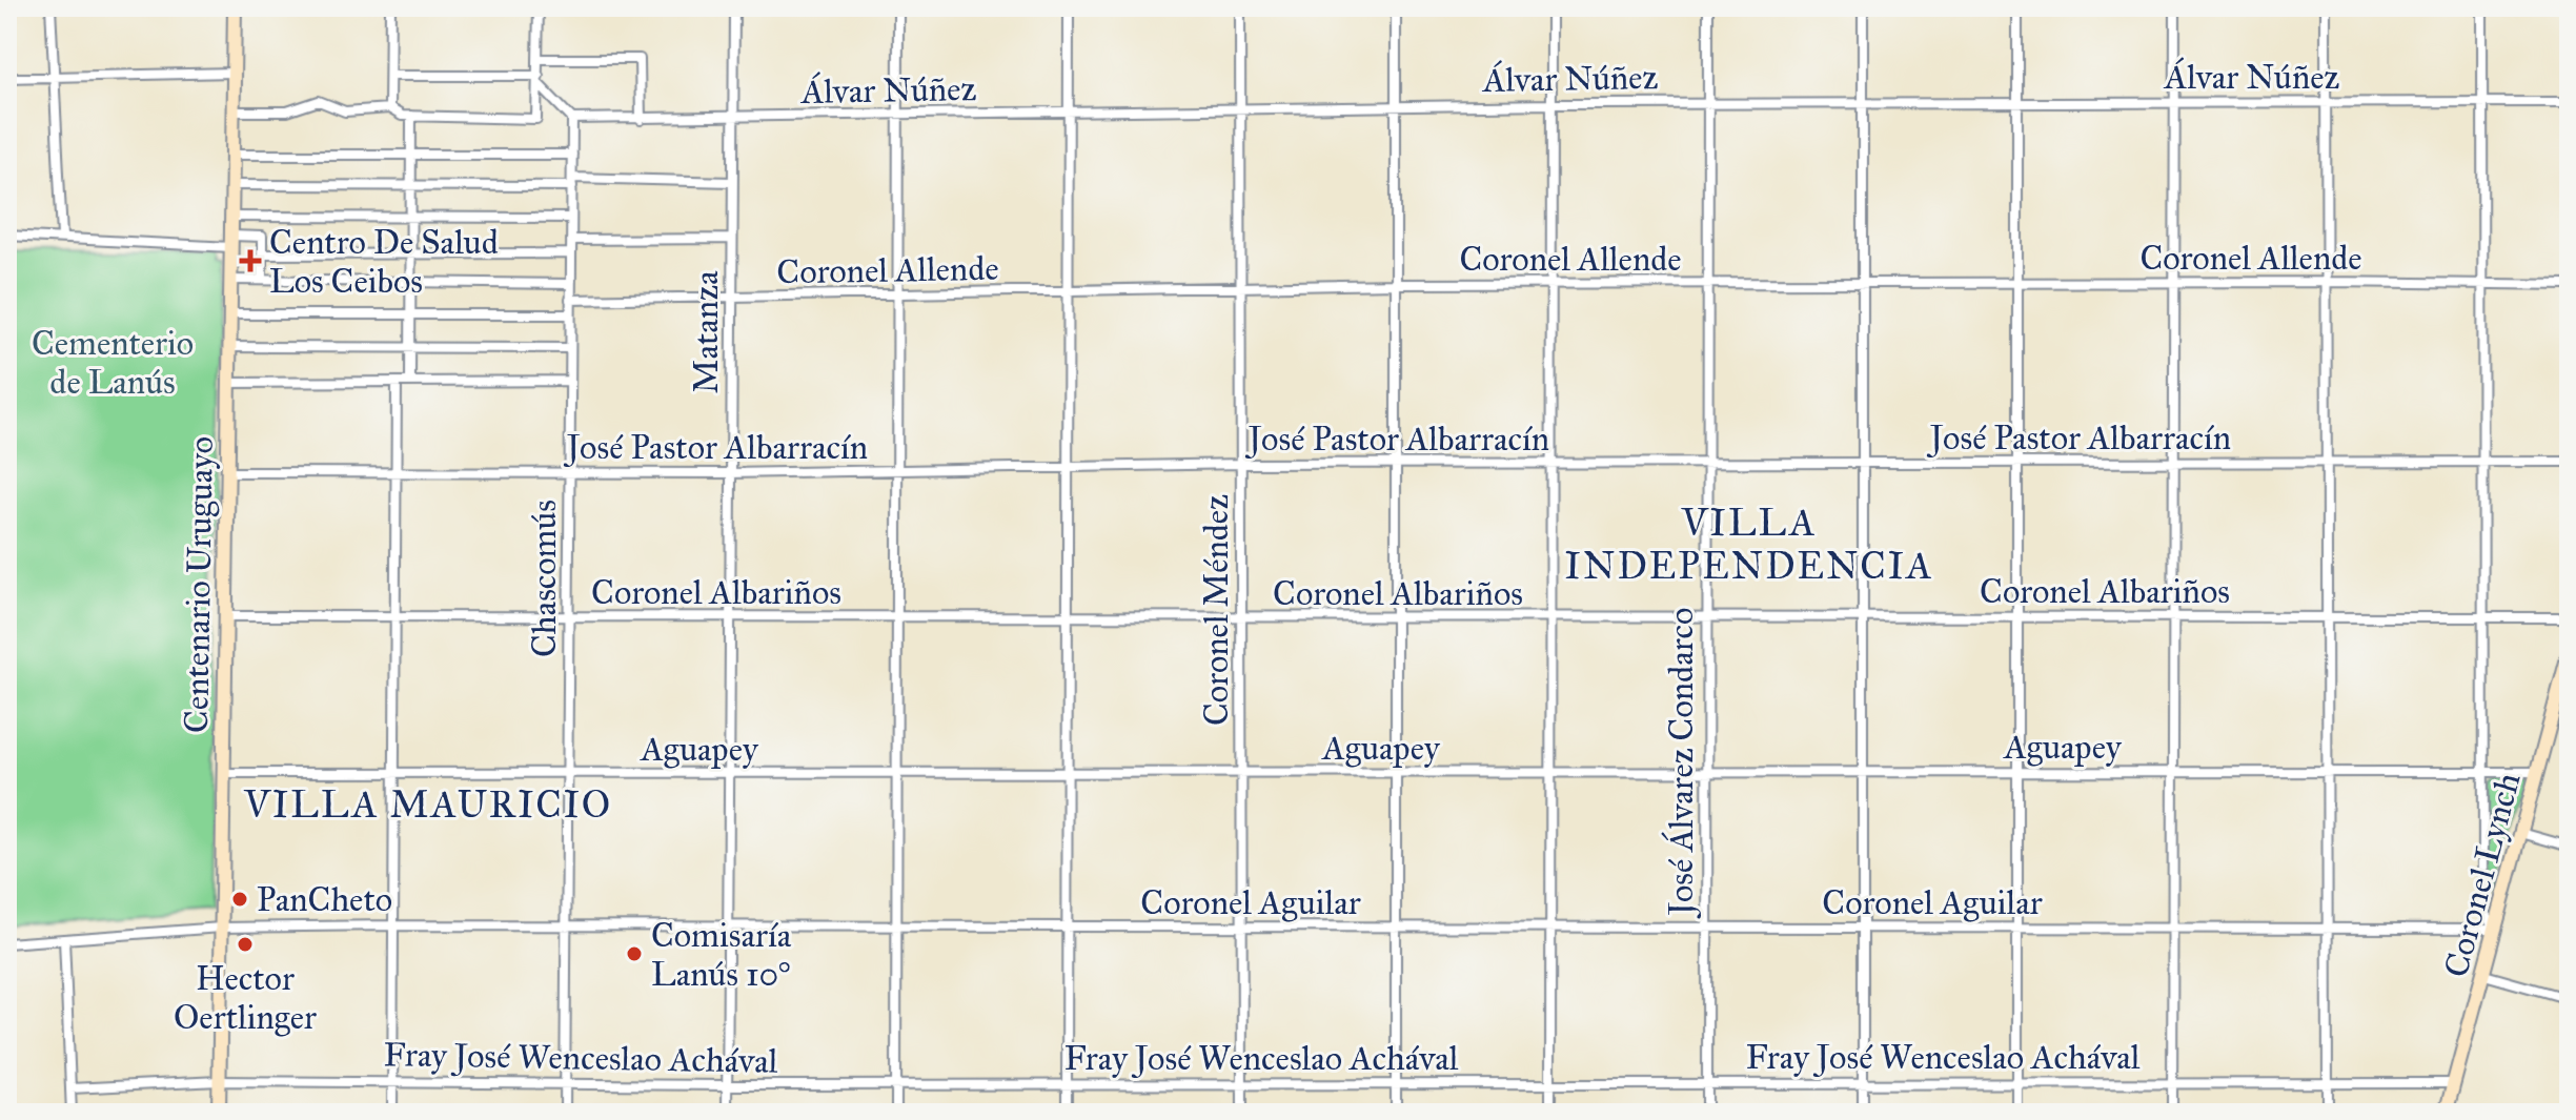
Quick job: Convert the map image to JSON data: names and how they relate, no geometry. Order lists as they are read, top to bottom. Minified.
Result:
{"streets":{"main road":["Centenario Uruguayo","Coronel Lynch"],"street":["Álvar Núñez","Coronel Allende","Matanza","José Pastor Albarracín","Chascomús","Coronel Albariños","Coronel Méndez","Aguapey","José Álvarez Condarco","Coronel Aguilar","Fray José Wenceslao Achával"]},"crossings":[["Álvar Núñez","Matanza"],["Álvar Núñez","Chascomús"],["Álvar Núñez","Coronel Méndez"],["Álvar Núñez","José Álvarez Condarco"],["Coronel Allende","Matanza"],["Coronel Allende","Chascomús"],["Coronel Allende","Coronel Méndez"],["Coronel Allende","José Álvarez Condarco"],["Matanza","José Pastor Albarracín"],["Matanza","Coronel Albariños"],["Matanza","Aguapey"],["Matanza","Coronel Aguilar"],["Matanza","Fray José Wenceslao Achával"],["José Pastor Albarracín","Chascomús"],["José Pastor Albarracín","Centenario Uruguayo"],["José Pastor Albarracín","Coronel Méndez"],["José Pastor Albarracín","José Álvarez Condarco"],["Chascomús","Coronel Albariños"],["Chascomús","Aguapey"],["Chascomús","Coronel Aguilar"],["Chascomús","Fray José Wenceslao Achával"],["Centenario Uruguayo","Coronel Albariños"],["Centenario Uruguayo","Aguapey"],["Centenario Uruguayo","Coronel Aguilar"],["Centenario Uruguayo","Fray José Wenceslao Achával"],["Coronel Albariños","Coronel Méndez"],["Coronel Albariños","José Álvarez Condarco"],["Coronel Méndez","Aguapey"],["Coronel Méndez","Coronel Aguilar"],["Coronel Méndez","Fray José Wenceslao Achával"],["Aguapey","José Álvarez Condarco"],["Aguapey","Coronel Lynch"],["José Álvarez Condarco","Coronel Aguilar"],["José Álvarez Condarco","Fray José Wenceslao Achával"],["Coronel Lynch","Coronel Aguilar"],["Coronel Lynch","Fray José Wenceslao Achával"]],"districts":["VILLA INDEPENDENCIA","VILLA MAURICIO"],"parks":["Cementerio de Lanús"],"places":{"health":["Centro De Salud Los Ceibos"],"other":["PanCheto","Hector Oertlinger","Comisaría Lanús 10°"]}}
